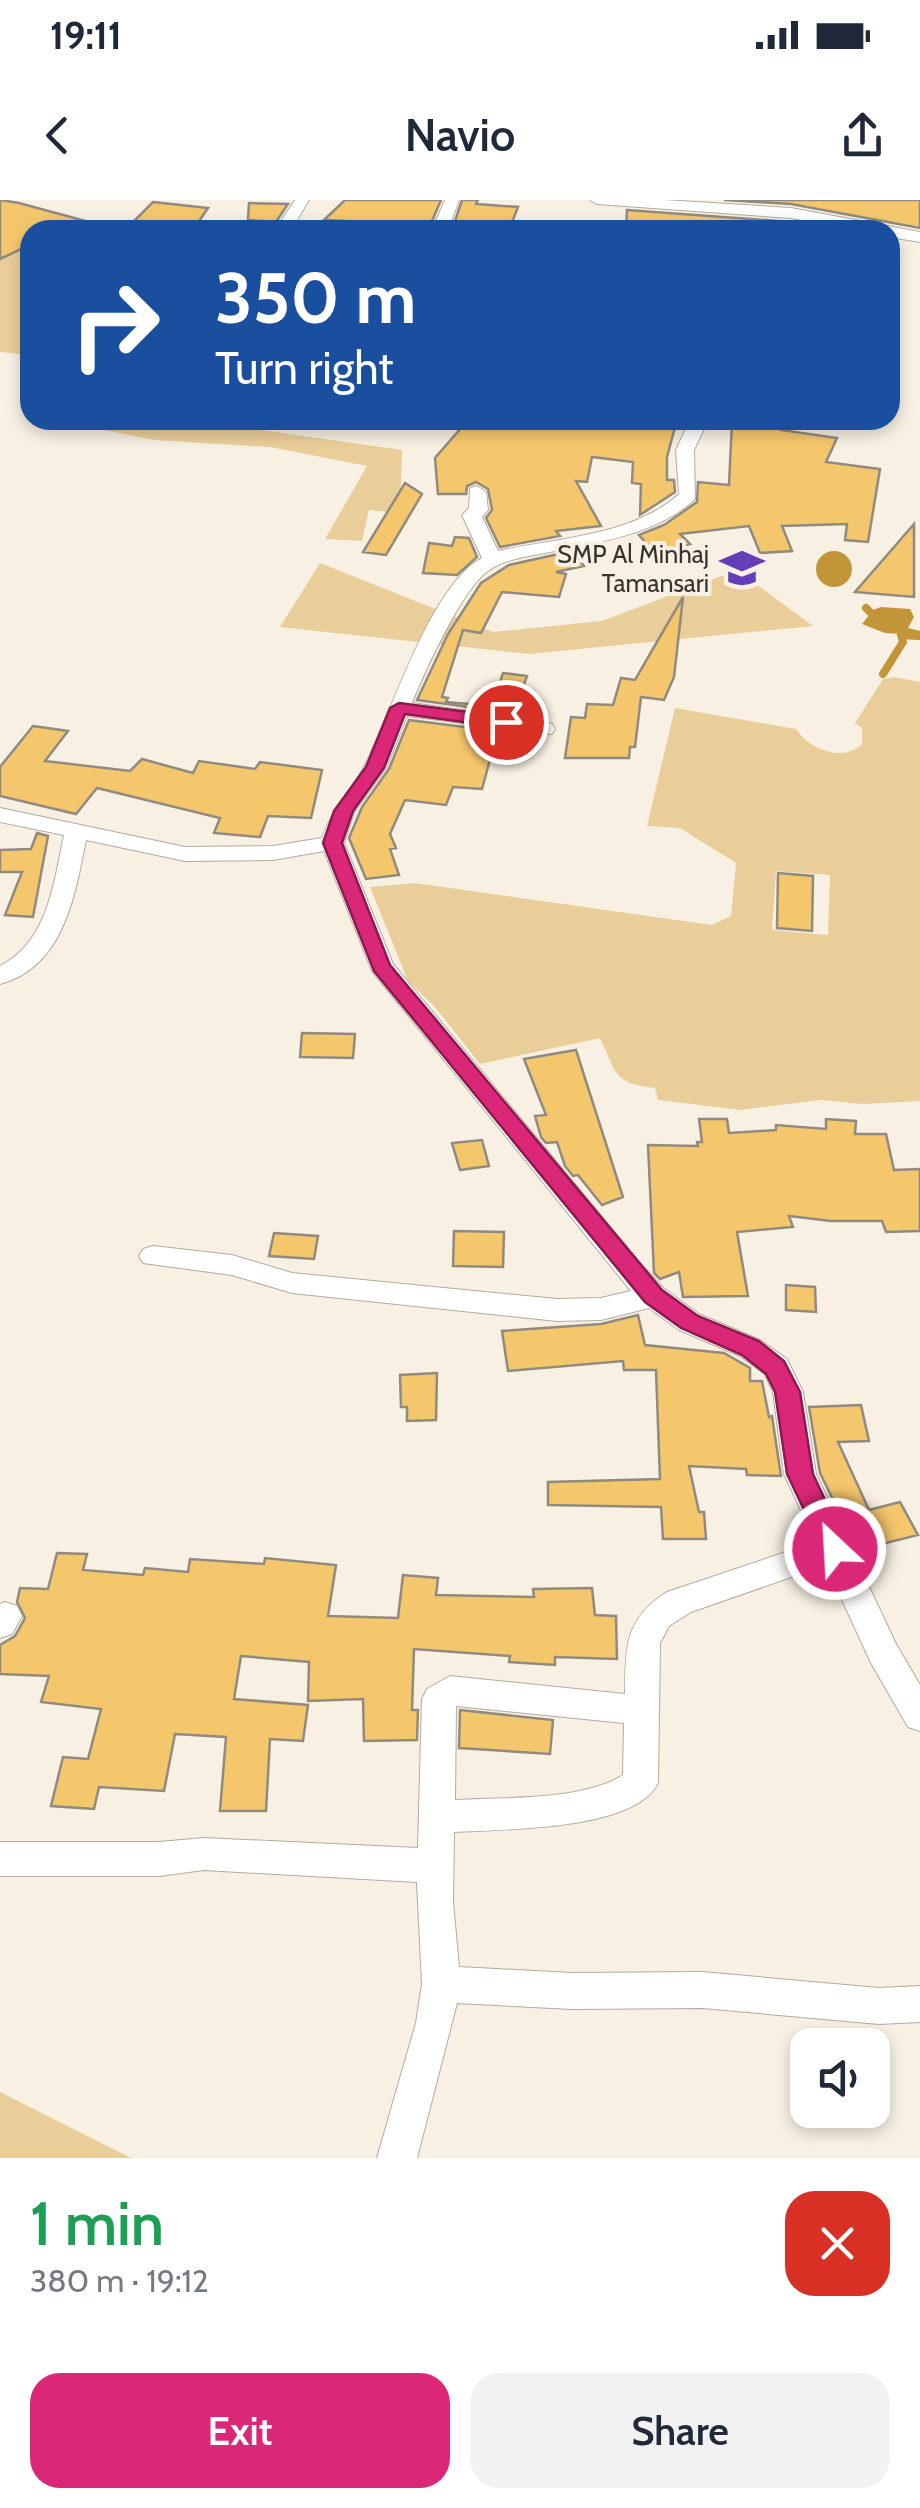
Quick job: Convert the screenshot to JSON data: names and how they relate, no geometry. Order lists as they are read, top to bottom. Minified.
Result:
{"places":{"school or university":["SMP Al Minhaj Tamansari"]},"page":{"status":"19:11","header":"Navio","turn":["350 m","Turn right"],"heading":["1 min","380 m · 19:12"],"buttons":["Exit","Share"]}}
